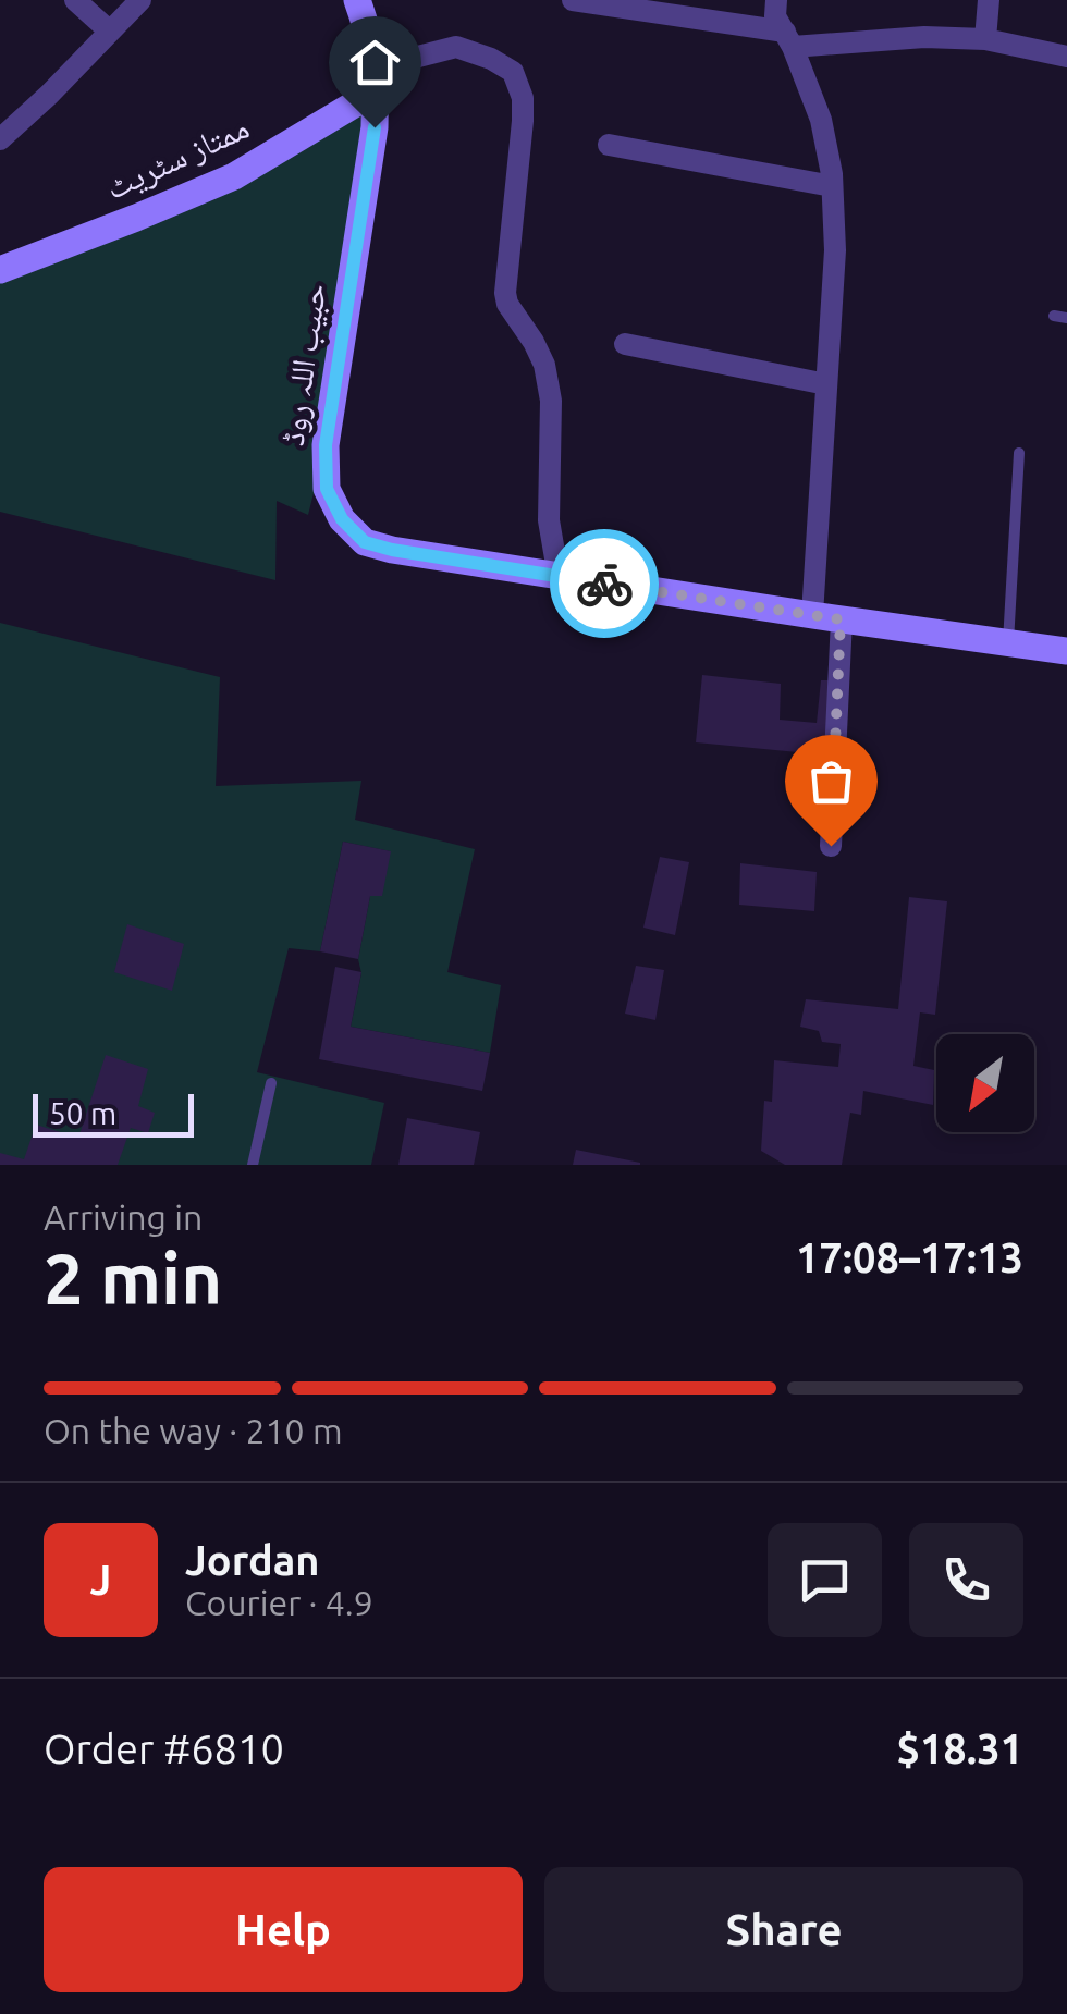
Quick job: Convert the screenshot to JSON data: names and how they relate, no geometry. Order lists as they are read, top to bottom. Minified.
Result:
{"streets":{"street":["ممتاز سٹریٹ","حبیب اللہ روڈ"]},"crossings":[["ممتاز سٹریٹ","حبیب اللہ روڈ"]],"scale_bar":"50 m","north":"bottom left","page":{"scale":"50 m","heading":["2 min","Arriving in","17:08–17:13"],"panel":["Jordan","Courier · 4.9","Order #6810","$18.31"],"bar":"On the way · 210 m","round":"J","buttons":["Help","Share"]}}
